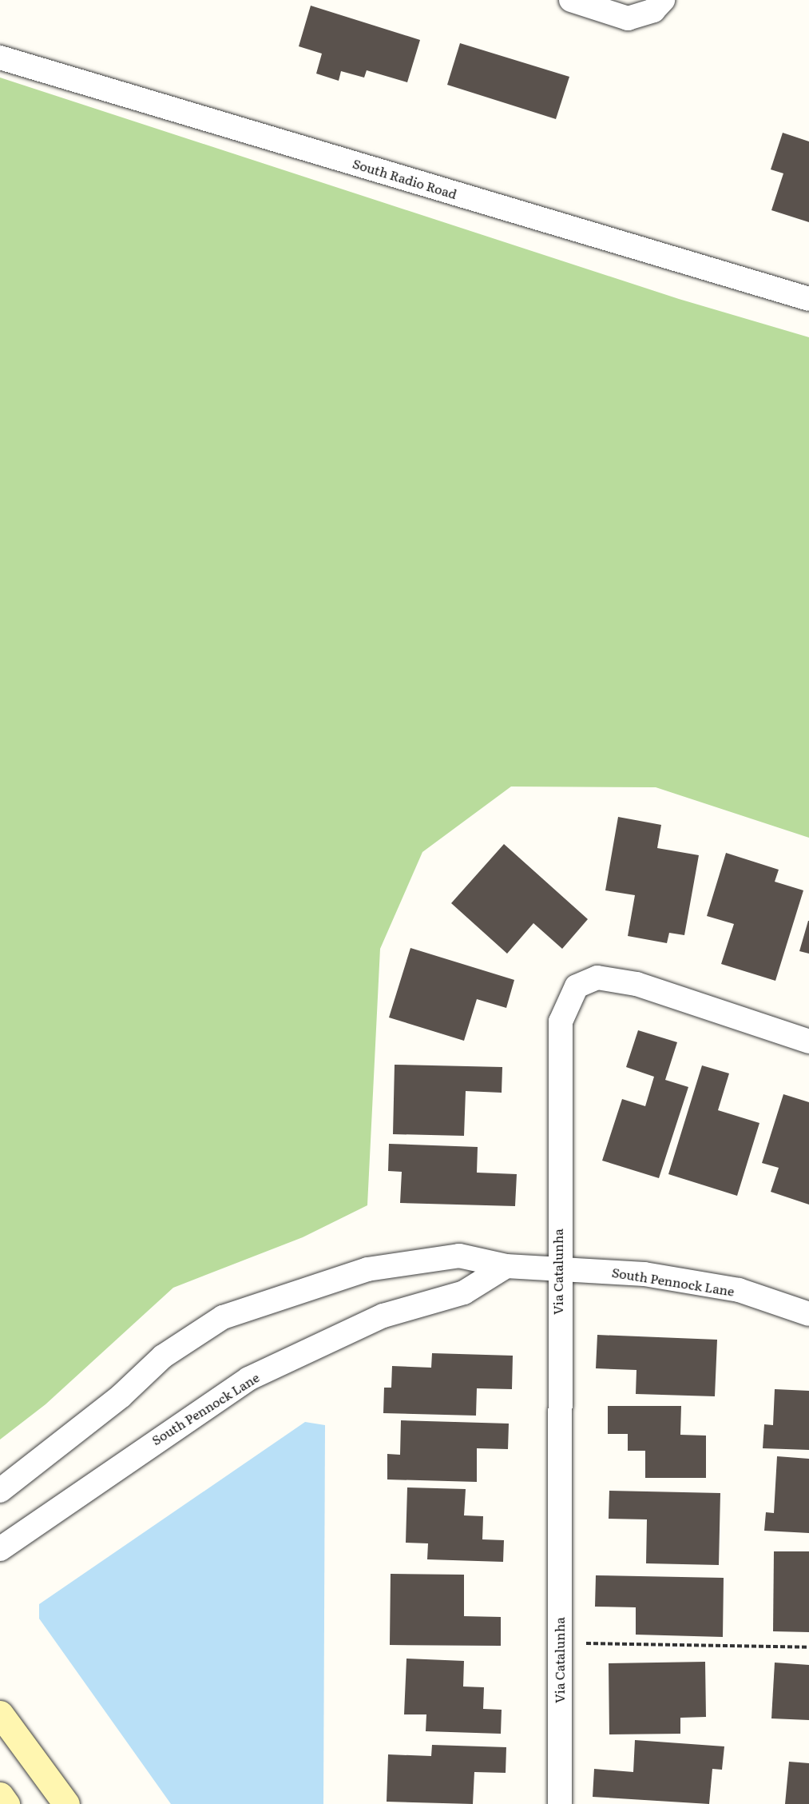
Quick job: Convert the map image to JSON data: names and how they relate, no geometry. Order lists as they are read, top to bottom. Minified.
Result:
{"streets":{"street":["South Radio Road","Via Catalunha","South Pennock Lane"]},"crossings":[["Via Catalunha","South Pennock Lane"]]}
